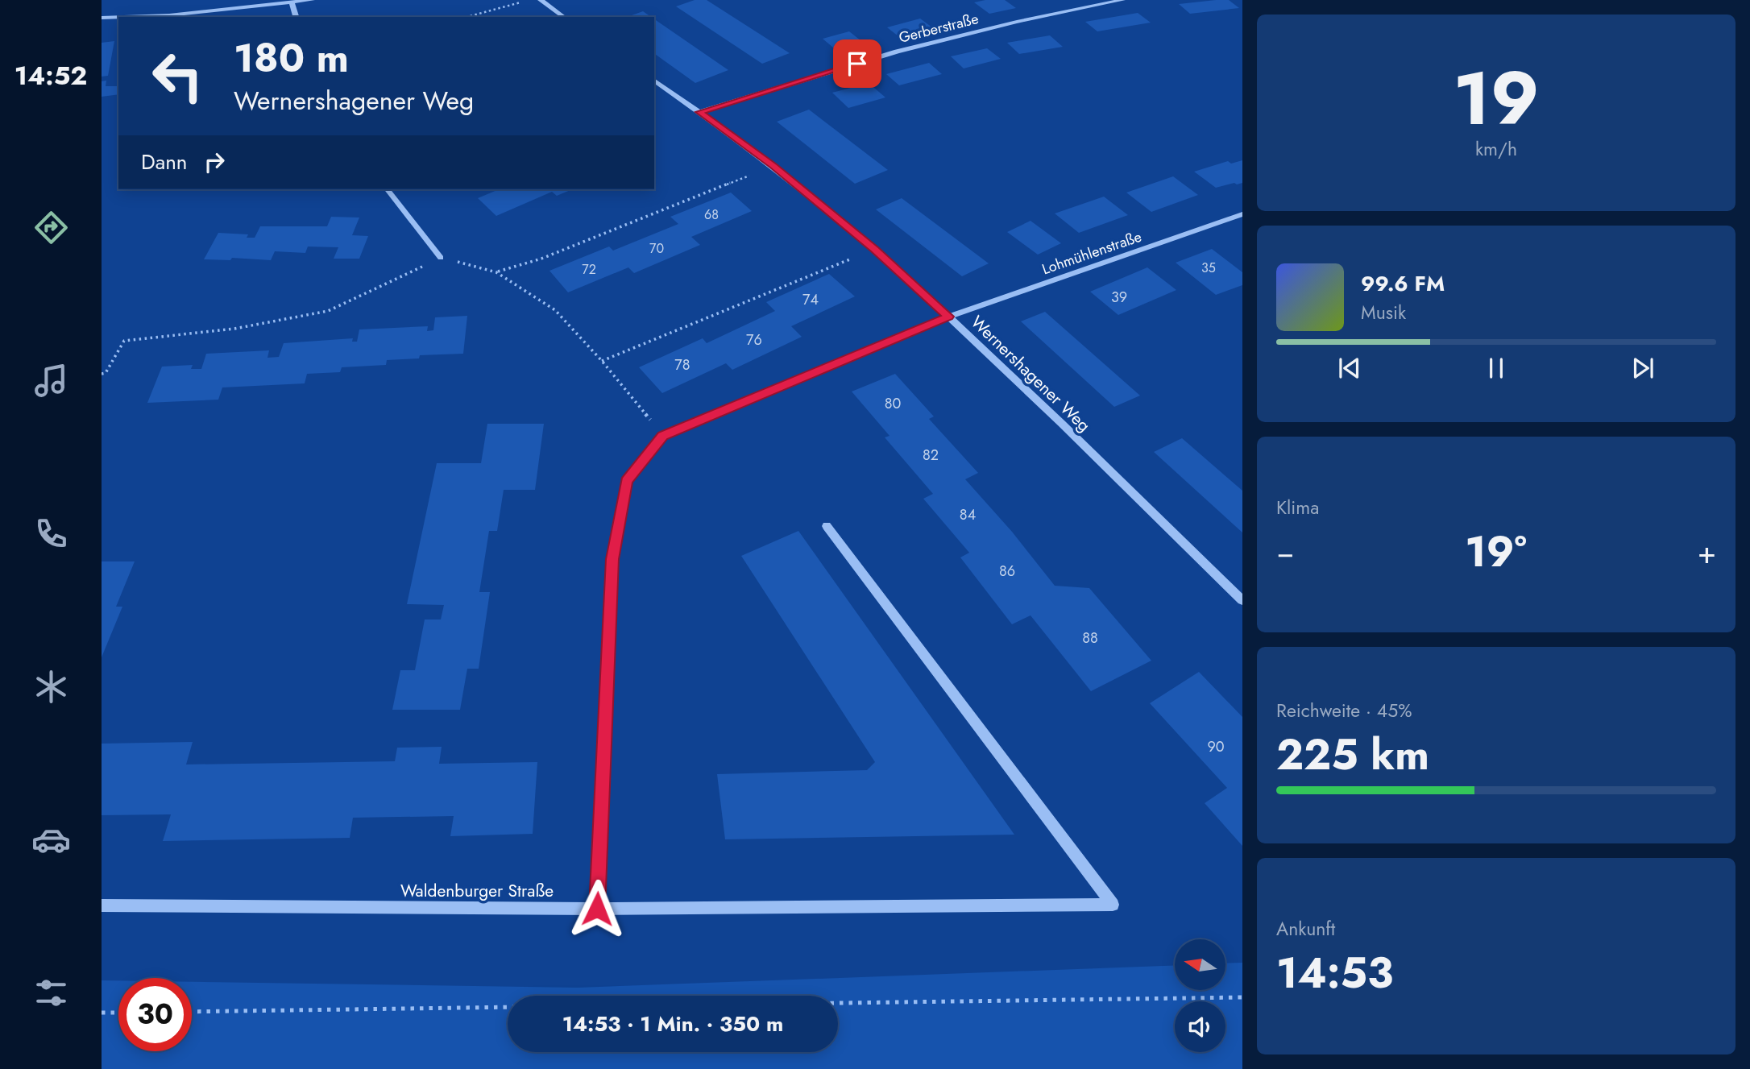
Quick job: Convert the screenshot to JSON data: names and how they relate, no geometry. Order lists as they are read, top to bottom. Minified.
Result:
{"streets":{"street":["Gerberstraße","Lohmühlenstraße","Wernershagener Weg","Waldenburger Straße"]},"crossings":[["Gerberstraße","Wernershagener Weg"],["Lohmühlenstraße","Wernershagener Weg"]],"house_numbers":["68","70","35","72","39","74","76","78","80","82","84","86","88","90"],"north":"left","page":{"tabs":"14:52","tile":[["19","km/h"],"Klima",["Reichweite · 45%","225 km"],["Ankunft","14:53"]],"turn":["180 m","Wernershagener Weg"],"then":"Dann","song":["99.6 FM","Musik"],"heat":["−","19°","+"],"limit":"30","trip":"14:53 · 1 Min. · 350 m"}}
